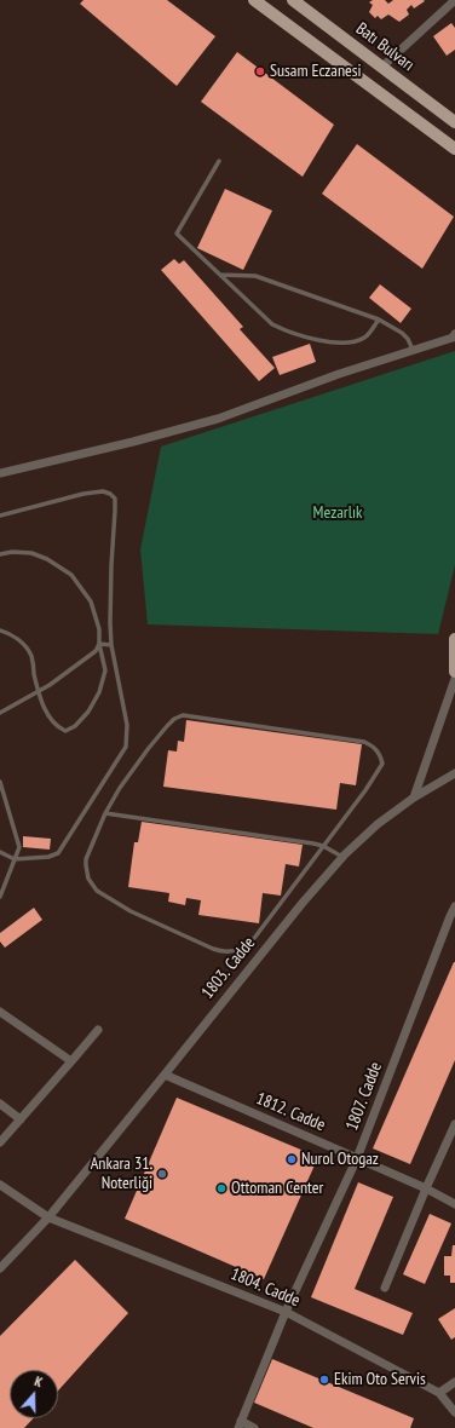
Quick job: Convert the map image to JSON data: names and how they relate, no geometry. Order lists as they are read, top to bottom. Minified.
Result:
{"streets":{"main road":["Batı Bulvarı"],"street":["1803. Cadde","1807. Cadde","1812. Cadde","1804. Cadde"]},"crossings":[["1803. Cadde","1812. Cadde"],["1803. Cadde","1804. Cadde"],["1807. Cadde","1812. Cadde"],["1807. Cadde","1804. Cadde"]],"parks":["Mezarlık"],"places":["Susam Eczanesi","Nurol Otogaz","Ankara 31. Noterliği","Ottoman Center","Ekim Oto Servis"],"north":"top"}
